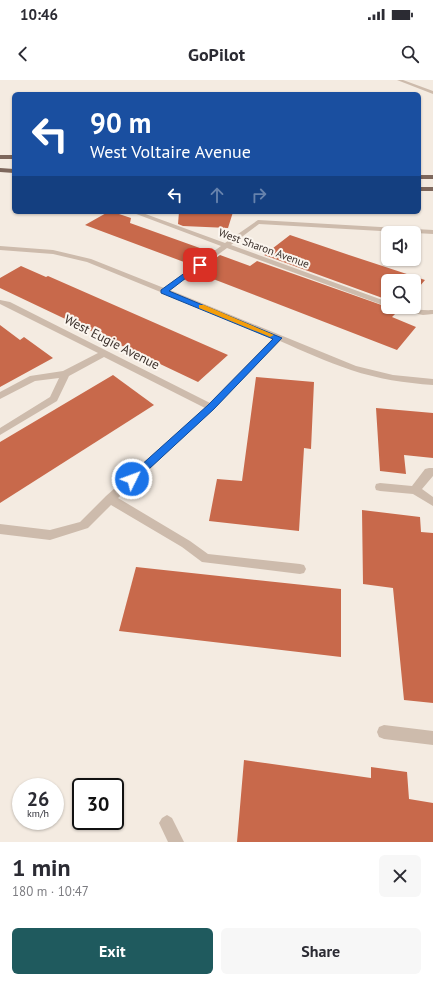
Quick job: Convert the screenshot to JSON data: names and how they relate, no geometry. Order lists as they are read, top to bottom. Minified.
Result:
{"streets":{"street":["West Sharon Avenue","West Eugie Avenue"]},"page":{"status":"10:46","header":"GoPilot","turn":["90 m","West Voltaire Avenue"],"speed":"26 km/h","limit":"30","heading":["1 min","180 m · 10:47"],"buttons":["Exit","Share"]}}
